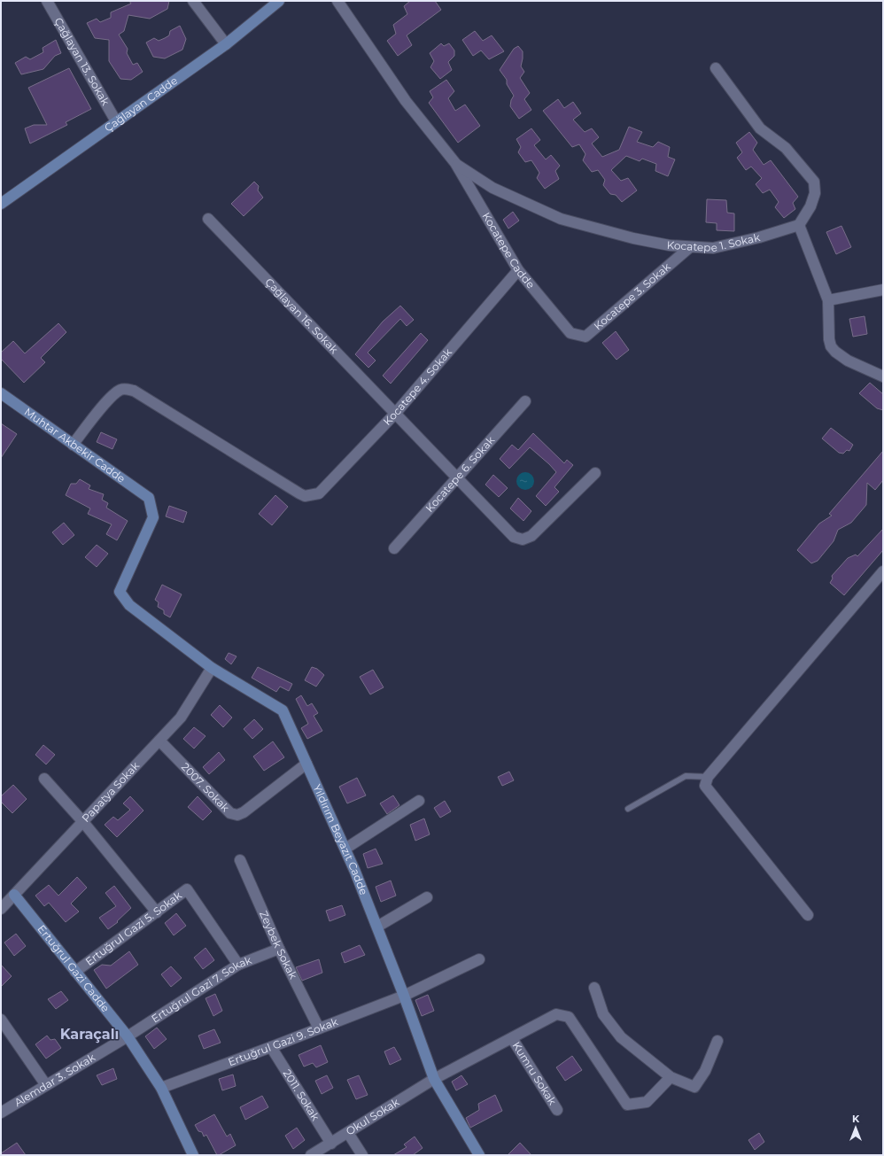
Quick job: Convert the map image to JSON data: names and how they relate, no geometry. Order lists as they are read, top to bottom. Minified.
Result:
{"streets":{"street":["Çağlayan 13. Sokak","Çağlayan Cadde","Kocatepe 1. Sokak","Kocatepe Cadde","Kocatepe 3. Sokak","Çağlayan 16. Sokak","Kocatepe 4. Sokak","Muhtar Akbekir Cadde","Kocatepe 6. Sokak","2007. Sokak","Papatya Sokak","Yıldırım Beyazıt Cadde","Ertuğrul Gazi 5. Sokak","Zeybek Sokak","Ertuğrul Gazi Cadde","Ertuğrul Gazi 7. Sokak","Ertuğrul Gazi 9. Sokak","Kumru Sokak","Alemdar 3. Sokak","2011. Sokak","Okul Sokak"]},"crossings":[["Çağlayan 13. Sokak","Çağlayan Cadde"],["Kocatepe 1. Sokak","Kocatepe Cadde"],["Kocatepe 1. Sokak","Kocatepe 3. Sokak"],["Kocatepe Cadde","Kocatepe 3. Sokak"],["Kocatepe Cadde","Kocatepe 4. Sokak"],["Çağlayan 16. Sokak","Kocatepe 4. Sokak"],["Çağlayan 16. Sokak","Kocatepe 6. Sokak"],["Kocatepe 4. Sokak","Muhtar Akbekir Cadde"],["Muhtar Akbekir Cadde","Yıldırım Beyazıt Cadde"],["2007. Sokak","Papatya Sokak"],["2007. Sokak","Yıldırım Beyazıt Cadde"],["Papatya Sokak","Yıldırım Beyazıt Cadde"],["Papatya Sokak","Ertuğrul Gazi Cadde"],["Yıldırım Beyazıt Cadde","Ertuğrul Gazi 9. Sokak"],["Yıldırım Beyazıt Cadde","Okul Sokak"],["Ertuğrul Gazi 5. Sokak","Ertuğrul Gazi Cadde"],["Ertuğrul Gazi 5. Sokak","Ertuğrul Gazi 7. Sokak"],["Zeybek Sokak","Ertuğrul Gazi 7. Sokak"],["Zeybek Sokak","Ertuğrul Gazi 9. Sokak"],["Ertuğrul Gazi Cadde","Ertuğrul Gazi 7. Sokak"],["Ertuğrul Gazi Cadde","Ertuğrul Gazi 9. Sokak"],["Ertuğrul Gazi Cadde","Alemdar 3. Sokak"],["Ertuğrul Gazi 7. Sokak","Alemdar 3. Sokak"],["Ertuğrul Gazi 9. Sokak","2011. Sokak"],["Kumru Sokak","Okul Sokak"],["2011. Sokak","Okul Sokak"]],"districts":["Karaçalı"],"north":"top"}
